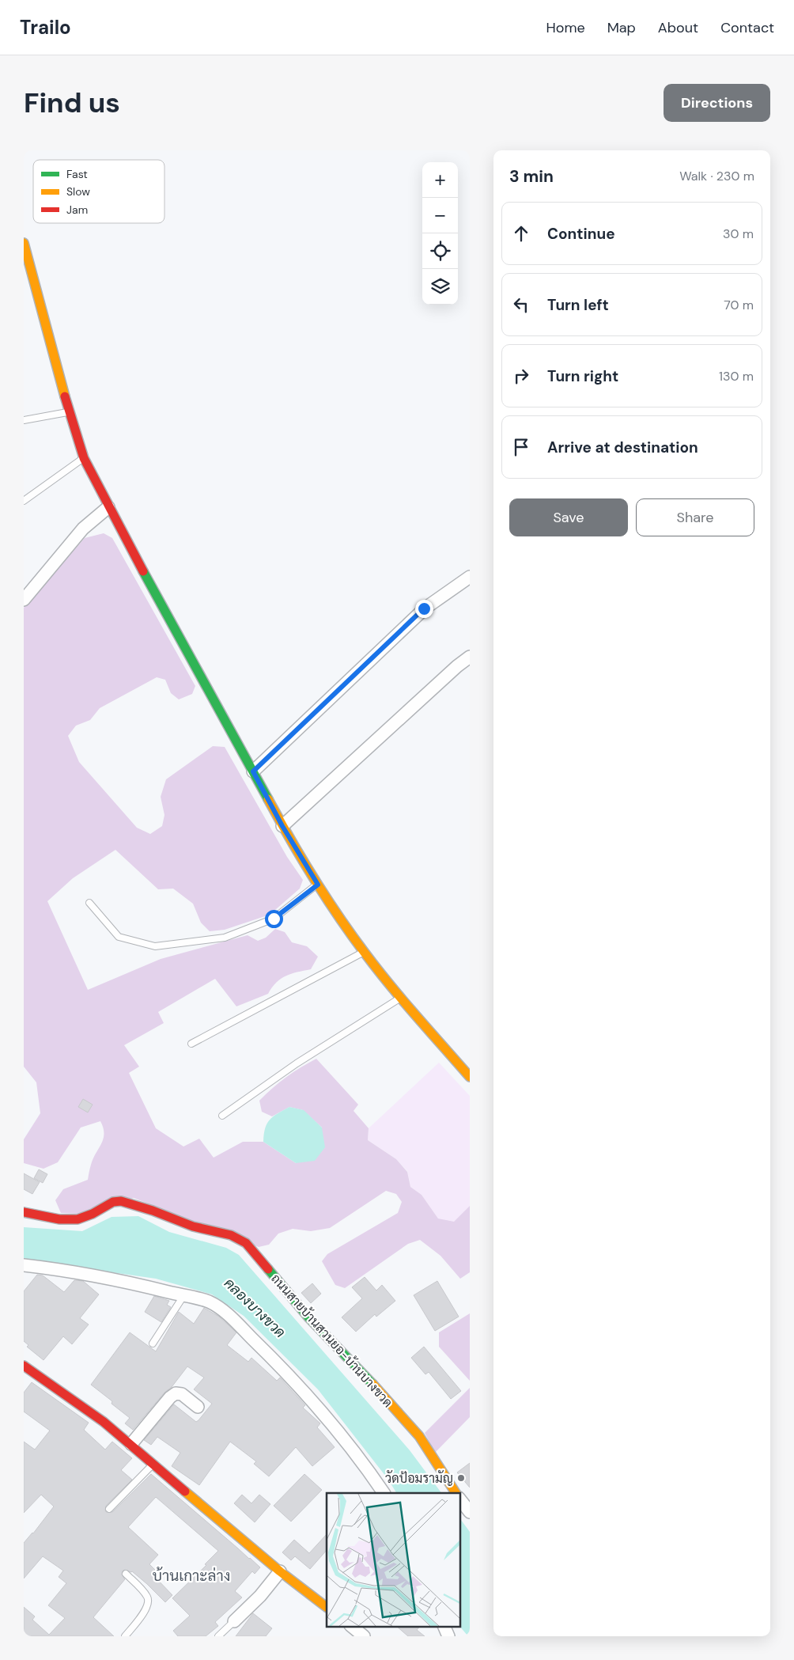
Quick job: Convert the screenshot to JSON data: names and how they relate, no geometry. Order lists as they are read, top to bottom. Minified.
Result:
{"streets":{"main road":["ถนนสายบ้านสวนยอ-บ้านบางขวด"]},"districts":["บ้านเกาะล่าง"],"water":["คลองบางขวด"],"places":["วัดป้อมรามัญ"],"legend":["Fast","Slow","Jam"],"page":{"header":"Trailo","nav":["Home","Map","About","Contact"],"buttons":["Directions",["Save","Share"]],"title":"Find us","heading":["3 min","Walk · 230 m"],"map_buttons":["+","−"],"list":[["Continue","30 m"],["Turn left","70 m"],["Turn right","130 m"],"Arrive at destination"]}}
